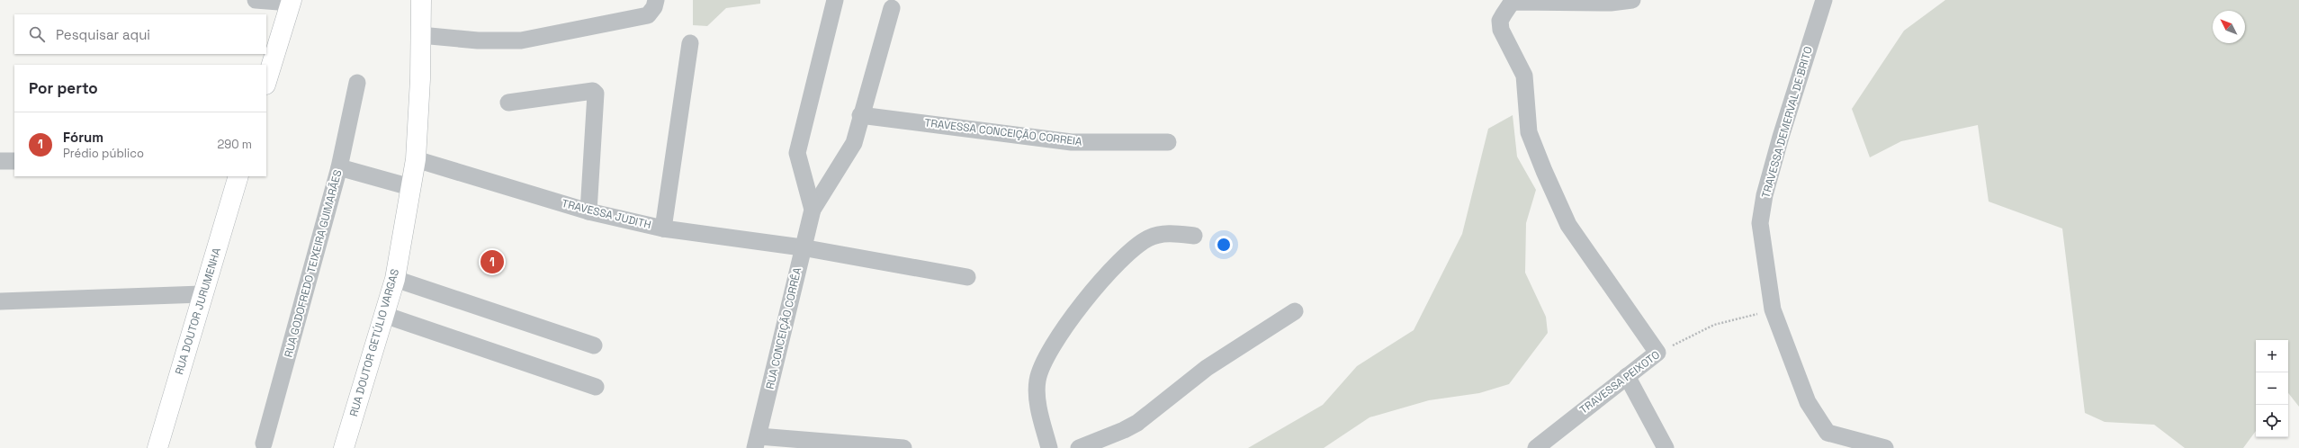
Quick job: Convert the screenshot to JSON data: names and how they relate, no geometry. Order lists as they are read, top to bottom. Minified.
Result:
{"streets":{"main road":["RUA DOUTOR JURUMENHA","RUA DOUTOR GETÚLIO VARGAS"],"street":["TRAVESSA DEMERVAL DE BRITO","TRAVESSA CONCEIÇÃO CORREIA","TRAVESSA JUDITH","RUA GODOFREDO TEIXEIRA GUIMARÃES","RUA CONCEIÇÃO CORRÊA","TRAVESSA PEIXOTO"]},"crossings":[["TRAVESSA DEMERVAL DE BRITO","TRAVESSA PEIXOTO"],["TRAVESSA CONCEIÇÃO CORREIA","RUA CONCEIÇÃO CORRÊA"],["TRAVESSA JUDITH","RUA CONCEIÇÃO CORRÊA"],["TRAVESSA JUDITH","RUA DOUTOR GETÚLIO VARGAS"]],"north":"top left","page":{"search":"Pesquisar aqui","heading":"Por perto","list":[{"mark":"1","name":"Fórum","note":"Prédio público","value":"290 m"}],"pins":"1","map_buttons":["+","−"]}}
